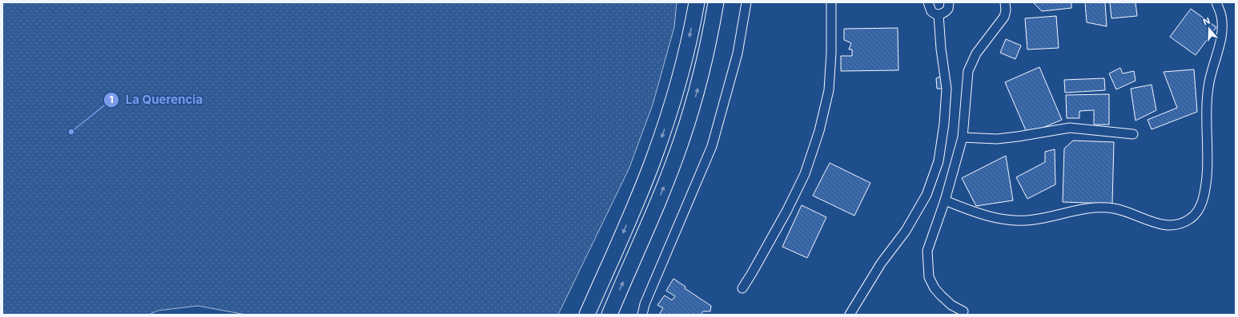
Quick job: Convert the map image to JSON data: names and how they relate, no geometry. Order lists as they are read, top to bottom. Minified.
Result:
{"places":["La Querencia"],"north":"top"}
